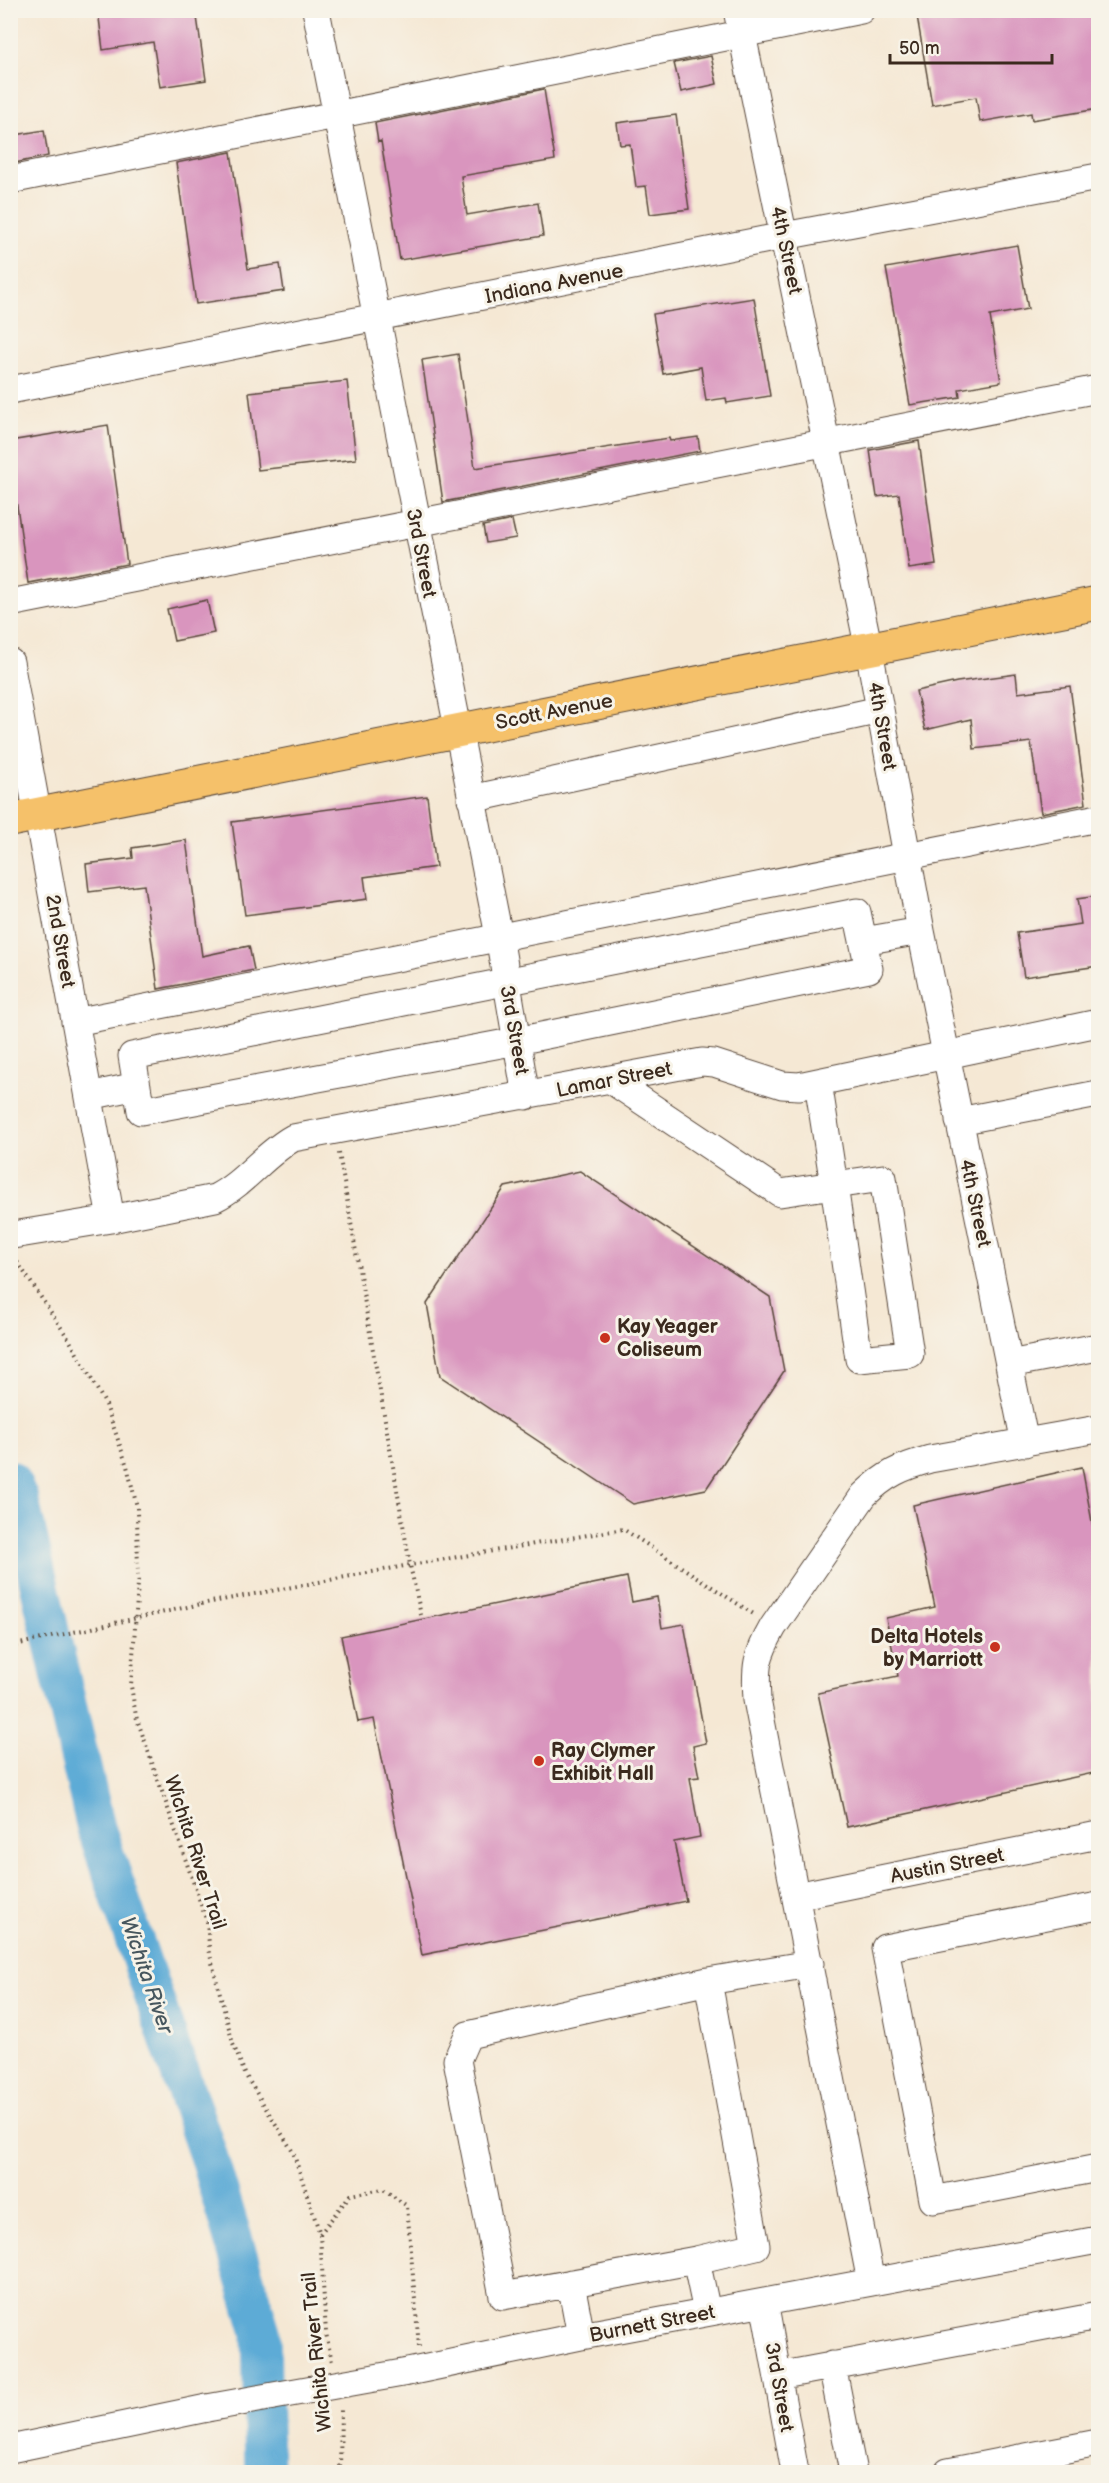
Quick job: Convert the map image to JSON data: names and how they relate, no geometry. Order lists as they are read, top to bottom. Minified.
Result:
{"streets":{"main road":["Scott Avenue"],"street":["4th Street","Indiana Avenue","3rd Street","2nd Street","Lamar Street","Austin Street","Burnett Street"],"path":["Wichita River Trail"]},"crossings":[["4th Street","Indiana Avenue"],["4th Street","Scott Avenue"],["4th Street","Lamar Street"],["Indiana Avenue","3rd Street"],["3rd Street","Scott Avenue"],["3rd Street","Lamar Street"],["3rd Street","Burnett Street"],["Scott Avenue","2nd Street"],["2nd Street","Lamar Street"],["Lamar Street","Wichita River Trail"]],"water":["Wichita River"],"places":["Kay Yeager Coliseum","Delta Hotels by Marriott","Ray Clymer Exhibit Hall"],"scale_bar":"50 m"}
